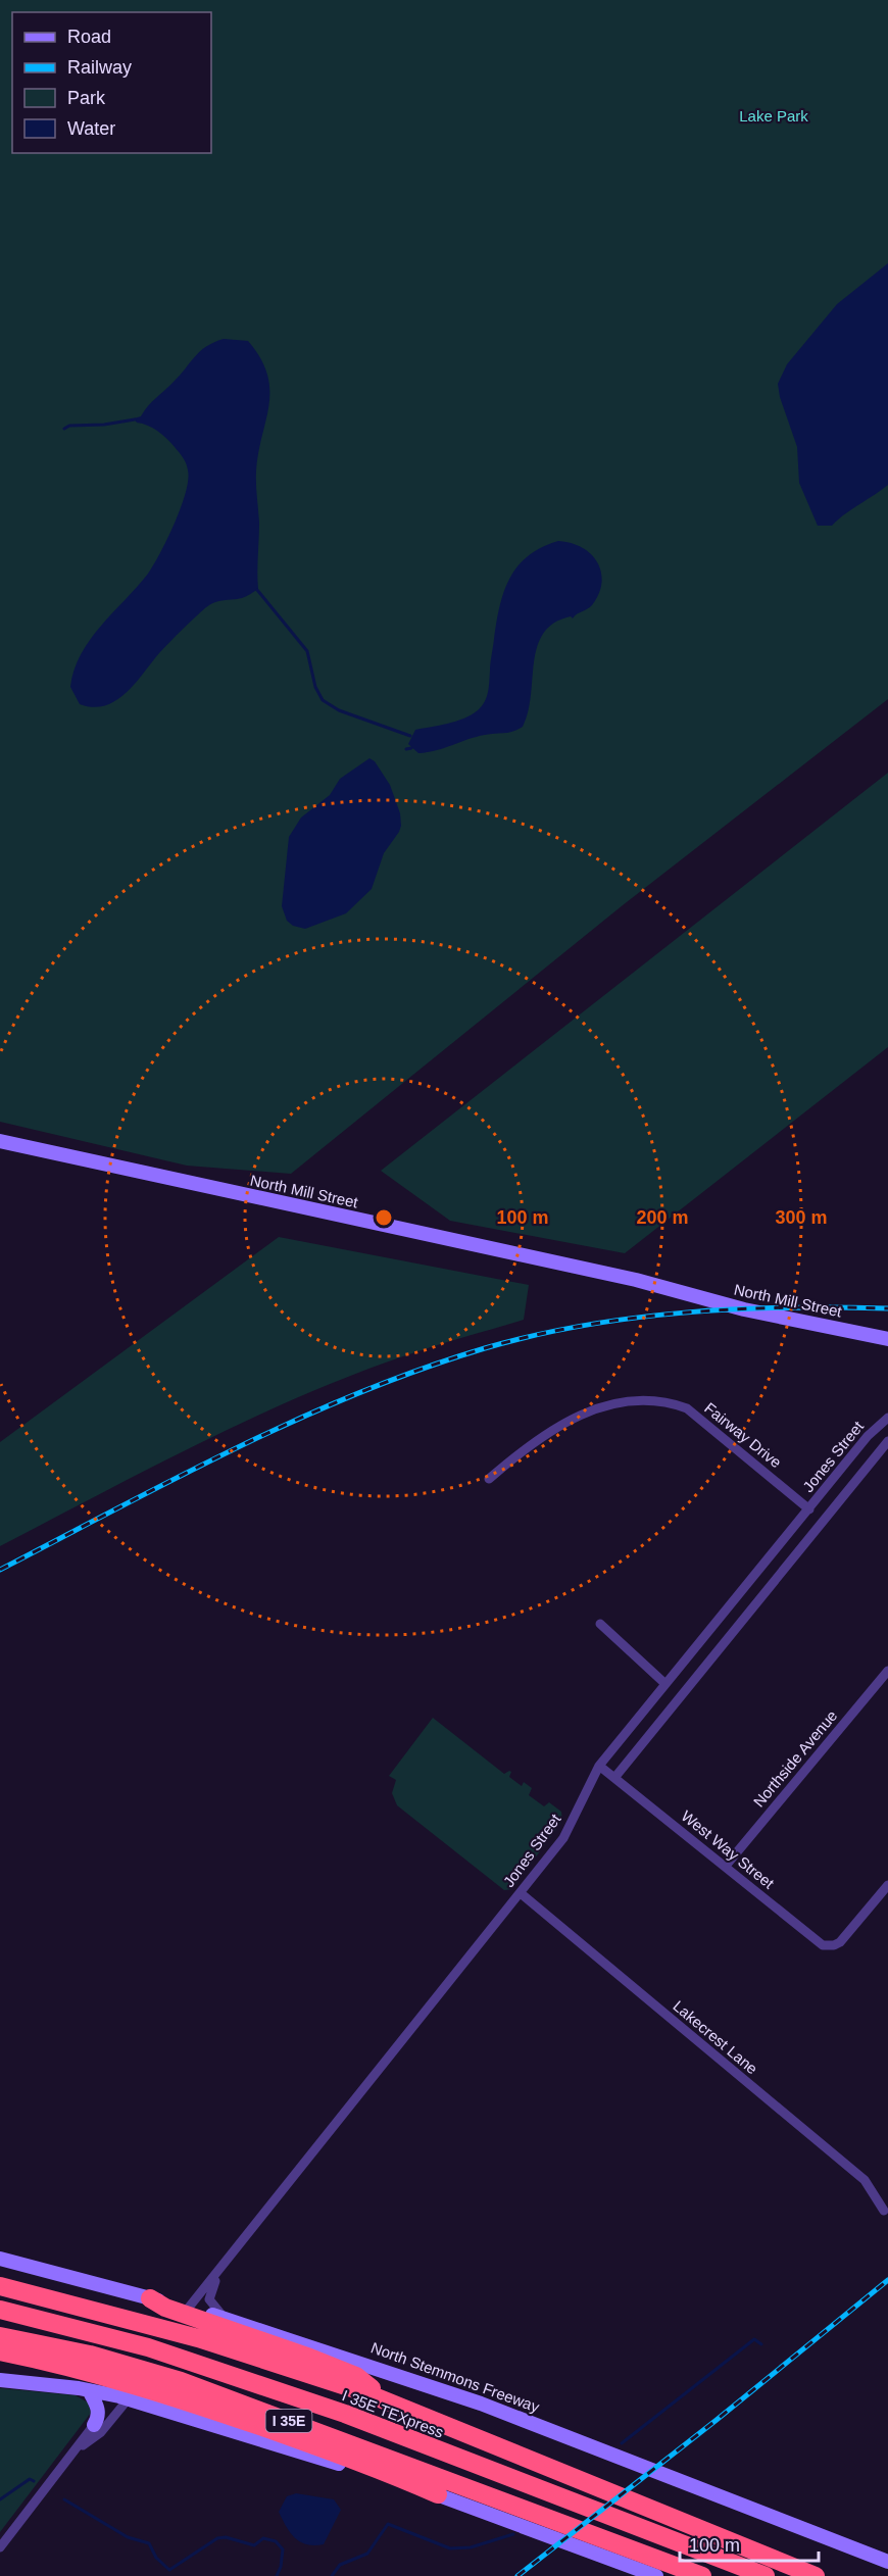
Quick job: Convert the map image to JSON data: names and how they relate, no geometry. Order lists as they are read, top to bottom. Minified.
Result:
{"streets":{"highway":["I 35E TEXpress","I 35E"],"main road":["North Mill Street","North Stemmons Freeway"],"street":["Fairway Drive","Jones Street","Northside Avenue","West Way Street","Lakecrest Lane"]},"crossings":[["Fairway Drive","Jones Street"],["Jones Street","West Way Street"],["Jones Street","Lakecrest Lane"],["Jones Street","North Stemmons Freeway"],["Northside Avenue","West Way Street"]],"parks":["Lake Park"],"legend":["Road","Railway","Park","Water"],"scale_bar":"100 m","rings":["100 m","200 m","300 m"]}
